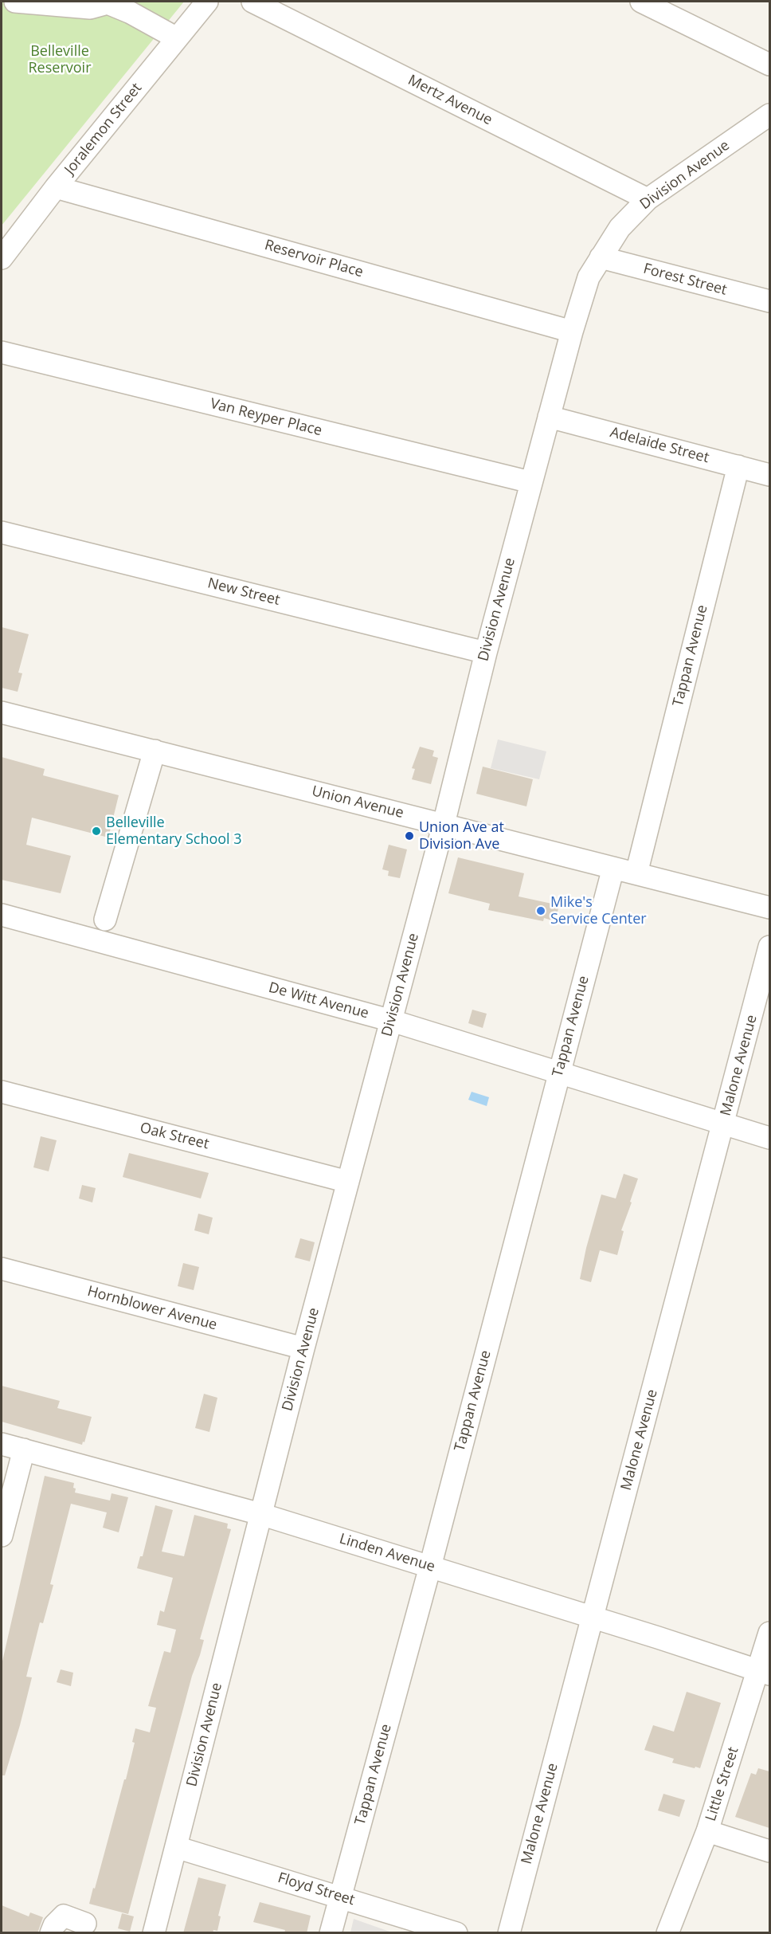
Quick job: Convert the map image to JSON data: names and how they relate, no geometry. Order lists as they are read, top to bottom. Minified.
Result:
{"streets":{"street":["Mertz Avenue","Joralemon Street","Division Avenue","Reservoir Place","Forest Street","Van Reyper Place","Adelaide Street","New Street","Tappan Avenue","Union Avenue","De Witt Avenue","Malone Avenue","Oak Street","Hornblower Avenue","Linden Avenue","Little Street","Floyd Street"]},"crossings":[["Mertz Avenue","Division Avenue"],["Joralemon Street","Reservoir Place"],["Division Avenue","Reservoir Place"],["Division Avenue","Forest Street"],["Division Avenue","Van Reyper Place"],["Division Avenue","Adelaide Street"],["Division Avenue","New Street"],["Division Avenue","Union Avenue"],["Division Avenue","De Witt Avenue"],["Division Avenue","Oak Street"],["Division Avenue","Hornblower Avenue"],["Division Avenue","Linden Avenue"],["Division Avenue","Floyd Street"],["Adelaide Street","Tappan Avenue"],["Tappan Avenue","Union Avenue"],["Tappan Avenue","De Witt Avenue"],["Tappan Avenue","Linden Avenue"],["Tappan Avenue","Floyd Street"],["De Witt Avenue","Malone Avenue"],["Malone Avenue","Linden Avenue"],["Linden Avenue","Little Street"]],"parks":["Belleville Reservoir"],"places":["Belleville Elementary School 3","Union Ave at Division Ave","Mike's Service Center"]}
